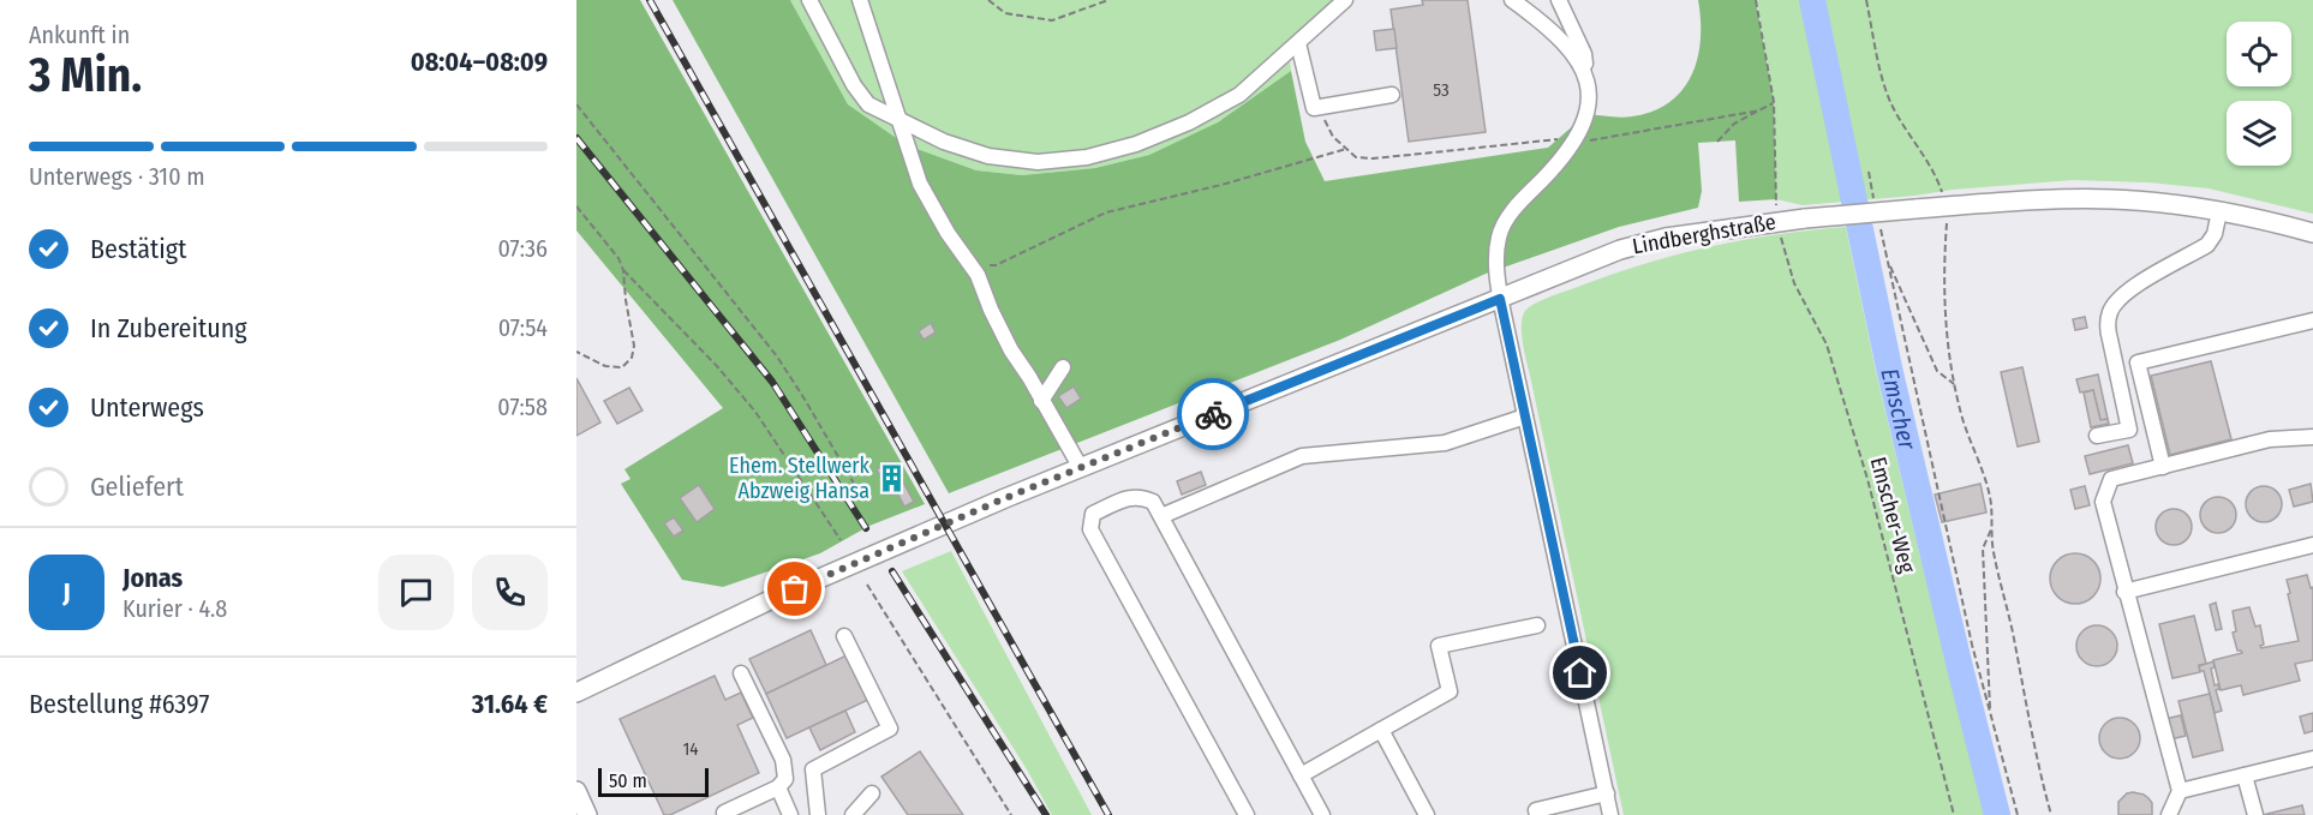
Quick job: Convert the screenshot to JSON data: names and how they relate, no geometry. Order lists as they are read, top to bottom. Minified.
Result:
{"streets":{"main road":["Lindberghstraße"],"path":["Emscher-Weg"]},"water":["Emscher"],"places":{"building":["Ehem. Stellwerk Abzweig Hansa"]},"house_numbers":["53","14"],"scale_bar":"50 m","page":{"heading":["3 Min.","Ankunft in","08:04–08:09"],"panel":["Jonas","Kurier · 4.8","Bestellung #6397","31.64 €"],"bar":"Unterwegs · 310 m","list":[["Bestätigt","07:36"],["In Zubereitung","07:54"],["Unterwegs","07:58"],"Geliefert"],"round":"J","scale":"50 m"}}
